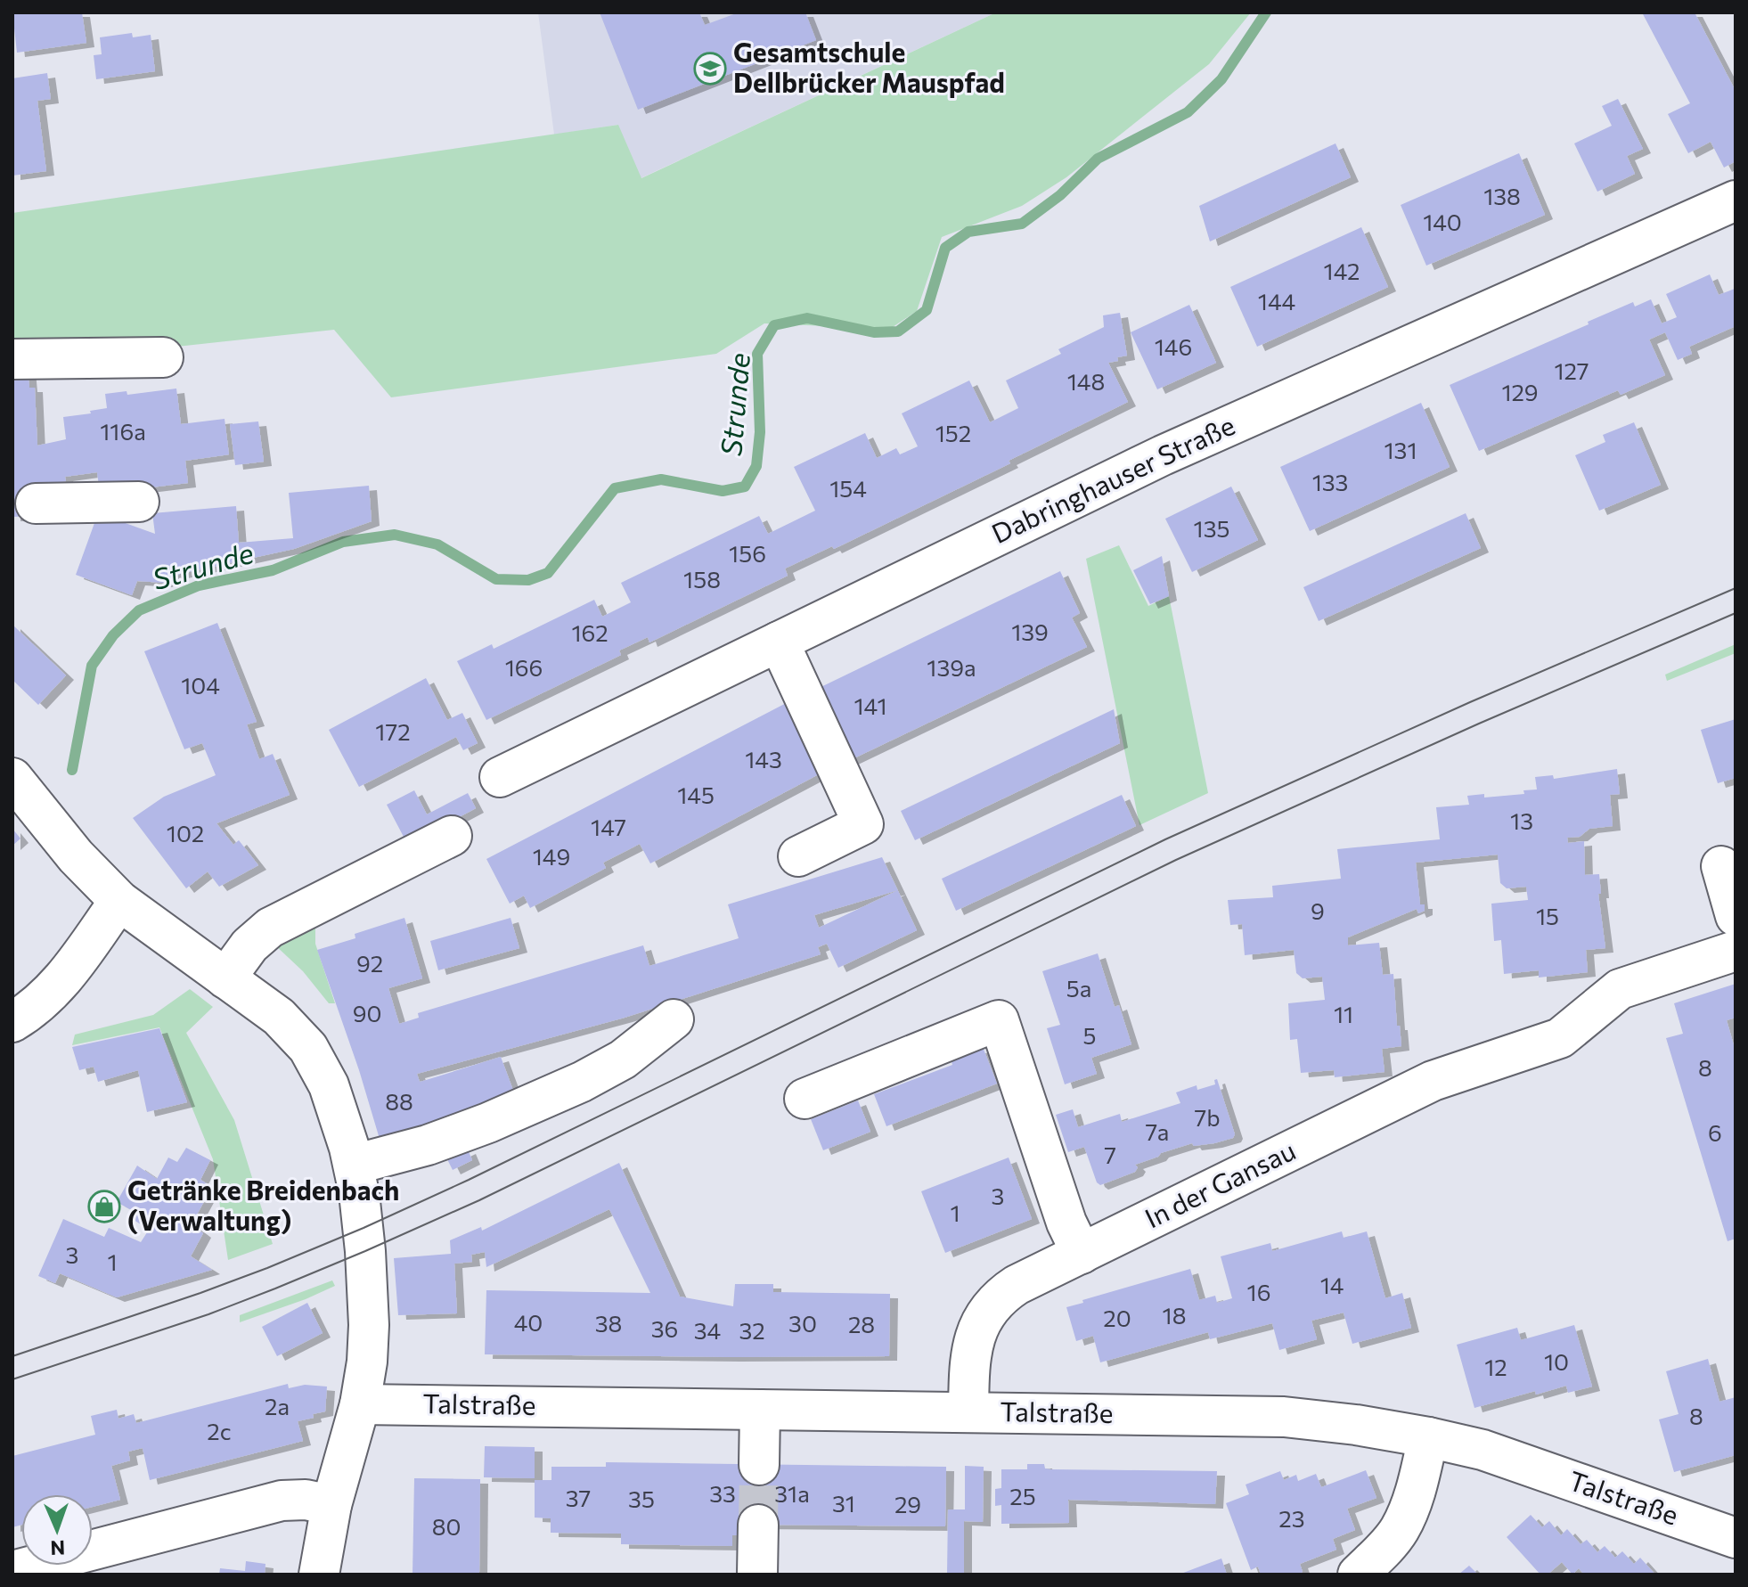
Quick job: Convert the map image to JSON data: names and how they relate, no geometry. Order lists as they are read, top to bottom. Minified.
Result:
{"streets":{"street":["Dabringhauser Straße","In der Gansau","Talstraße"]},"crossings":[["In der Gansau","Talstraße"]],"water":["Strunde"],"places":{"school or university":["Gesamtschule Dellbrücker Mauspfad"],"shop":["Getränke Breidenbach (Verwaltung)"]},"house_numbers":["138","140","142","144","146","127","148","129","116a","152","131","133","154","135","156","158","139","162","166","139a","104","141","172","143","145","13","147","102","149","9","15","92","5a","90","11","5","8","88","7b","7a","6","7","3","1","3","1","14","16","18","20","40","38","30","28","36","34","32","10","12","2a","8","2c","33","31a","25","37","35","31","29","23","80"],"north":"bottom"}
